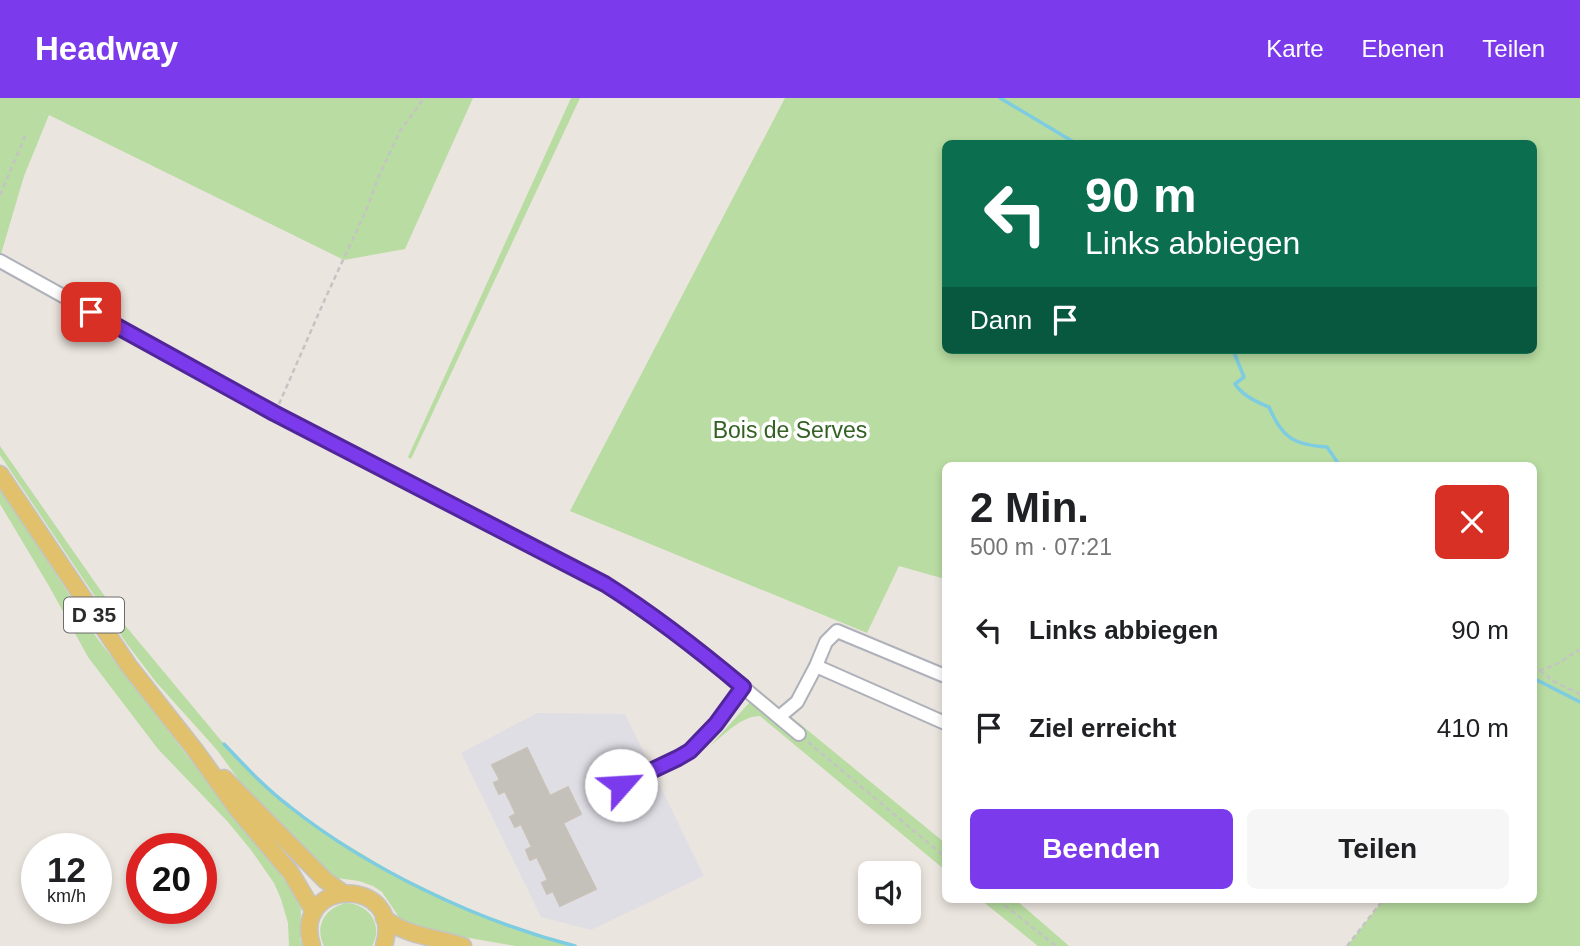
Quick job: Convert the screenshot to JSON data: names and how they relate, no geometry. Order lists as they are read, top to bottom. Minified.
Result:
{"streets":{"main road":["D 35"]},"parks":["Bois de Serves"],"page":{"header":"Headway","nav":["Karte","Ebenen","Teilen"],"turn":["90 m","Links abbiegen"],"then":"Dann","heading":["2 Min.","500 m · 07:21"],"list":[{"name":"Links abbiegen","value":"90 m"},{"name":"Ziel erreicht","value":"410 m"}],"buttons":["Beenden","Teilen"],"speed":"12 km/h","limit":"20"}}
